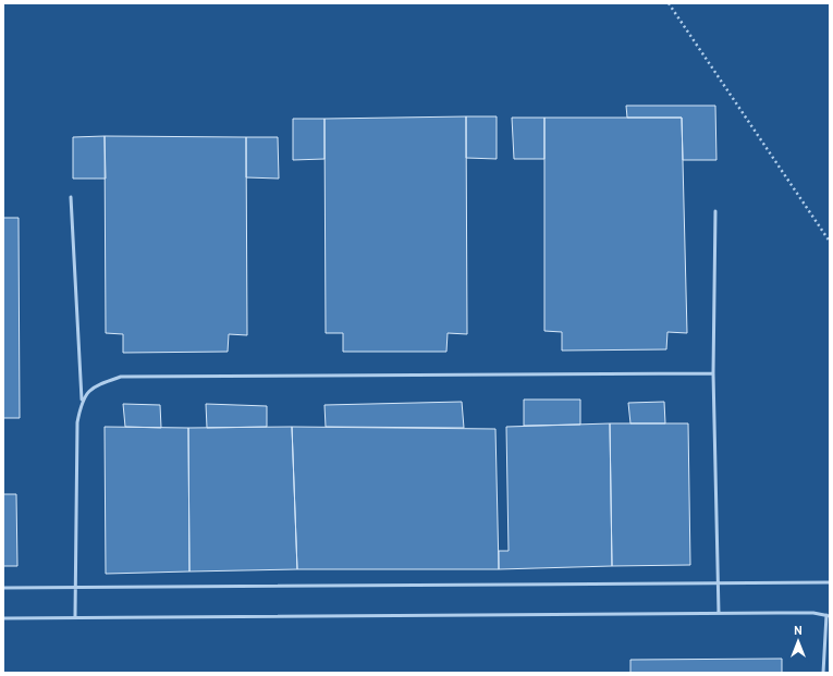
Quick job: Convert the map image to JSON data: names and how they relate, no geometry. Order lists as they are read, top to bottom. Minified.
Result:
{"north":"top"}
